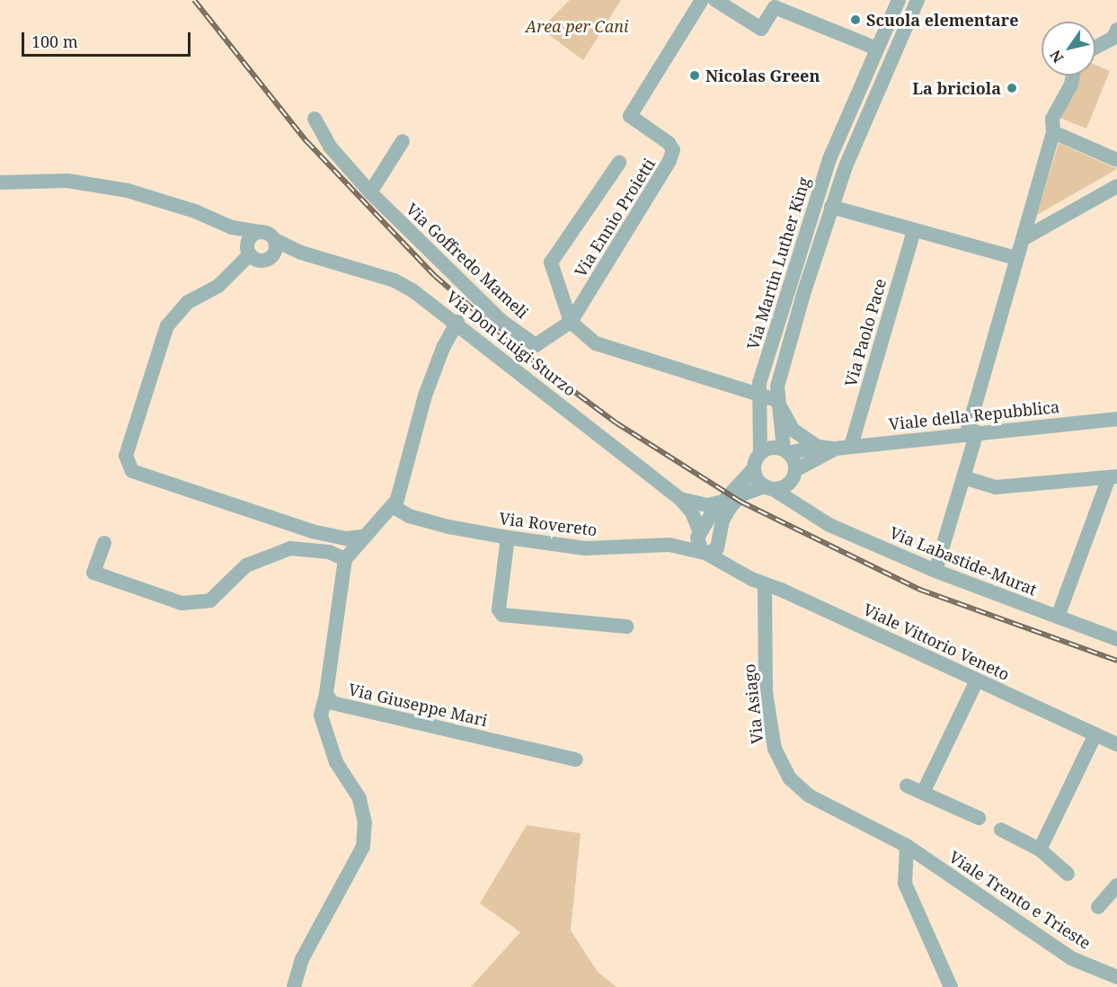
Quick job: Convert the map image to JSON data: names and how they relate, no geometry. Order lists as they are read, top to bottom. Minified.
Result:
{"streets":{"street":["Via Ennio Proietti","Via Goffredo Mameli","Via Martin Luther King","Via Paolo Pace","Via Don Luigi Sturzo","Viale della Repubblica","Via Rovereto","Via Labastide-Murat","Viale Vittorio Veneto","Via Asiago","Via Giuseppe Mari","Viale Trento e Trieste"]},"crossings":[["Via Ennio Proietti","Via Goffredo Mameli"],["Via Martin Luther King","Viale della Repubblica"],["Via Martin Luther King","Via Labastide-Murat"],["Via Paolo Pace","Viale della Repubblica"],["Viale della Repubblica","Via Labastide-Murat"],["Via Rovereto","Viale Vittorio Veneto"],["Viale Vittorio Veneto","Via Asiago"],["Via Asiago","Viale Trento e Trieste"]],"parks":["Area per Cani"],"places":["Scuola elementare","Nicolas Green","La briciola"],"scale_bar":"100 m","north":"bottom left"}
